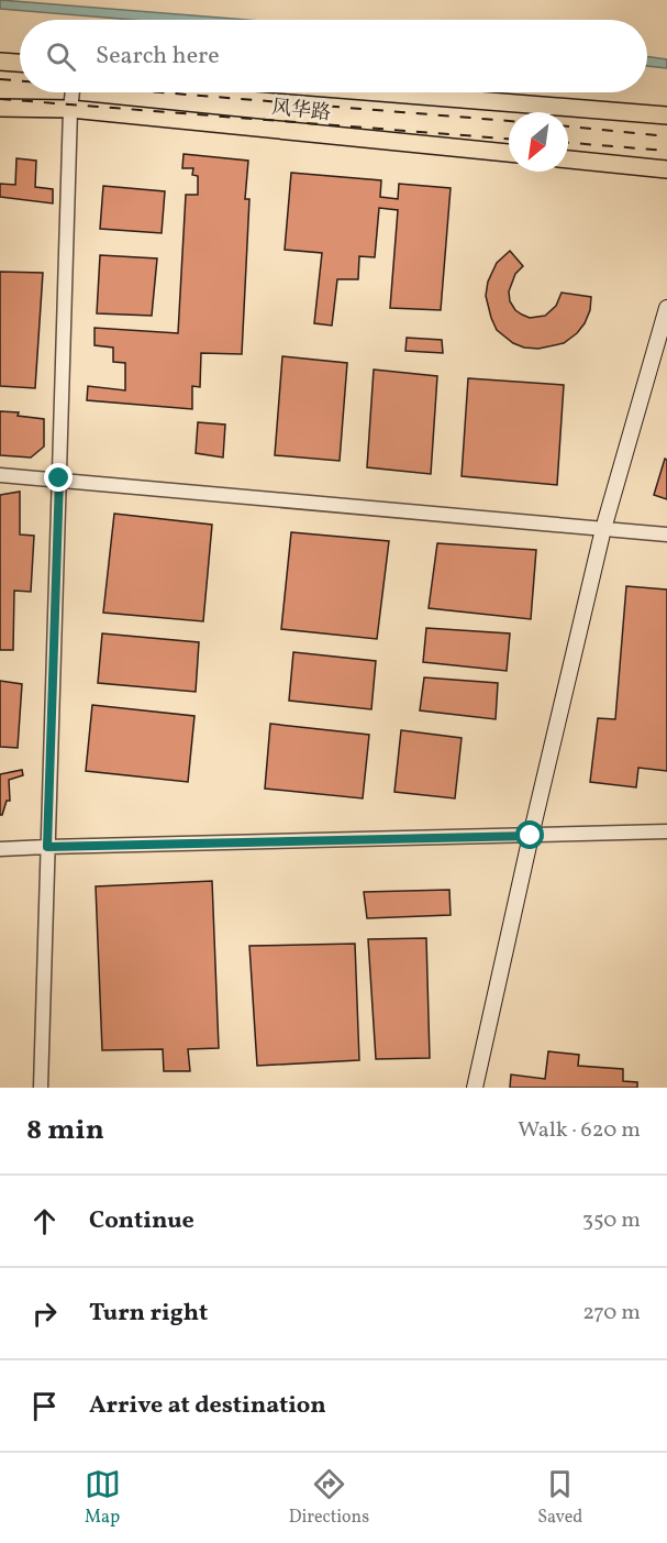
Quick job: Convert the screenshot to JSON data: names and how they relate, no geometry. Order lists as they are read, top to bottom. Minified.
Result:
{"streets":{"main road":["风华路"]},"north":"bottom left","page":{"search":"Search here","heading":["8 min","Walk · 620 m"],"list":[["Continue","350 m"],["Turn right","270 m"],"Arrive at destination"],"nav":["Map","Directions","Saved"]}}
